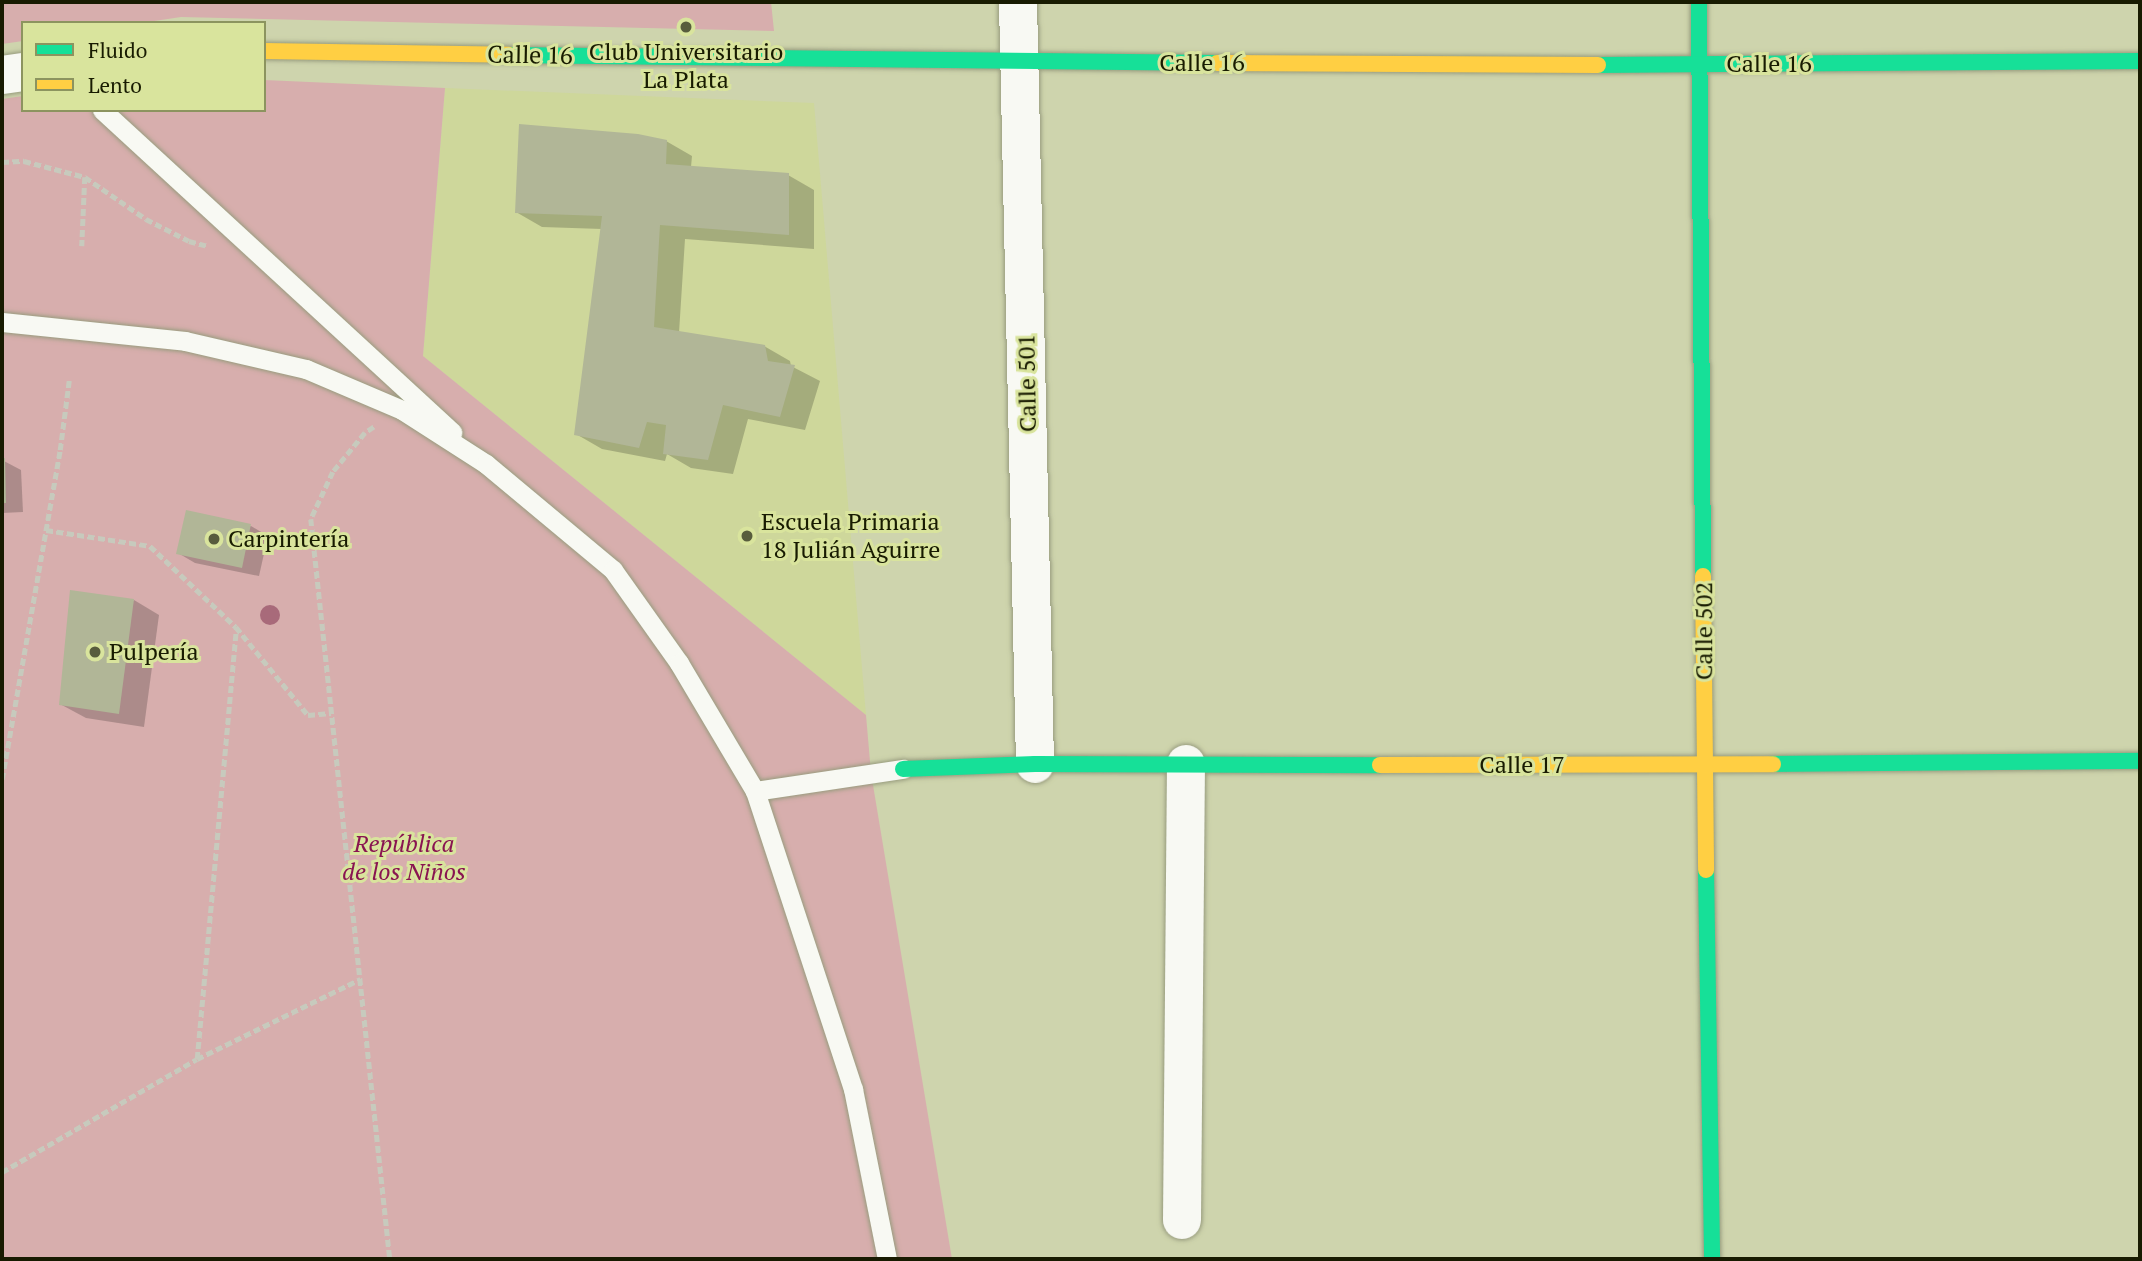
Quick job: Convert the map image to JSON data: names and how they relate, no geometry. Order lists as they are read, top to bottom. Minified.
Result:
{"streets":{"street":["Calle 16","Calle 501","Calle 502","Calle 17"]},"crossings":[["Calle 16","Calle 501"],["Calle 16","Calle 502"],["Calle 501","Calle 17"],["Calle 502","Calle 17"]],"parks":["República de los Niños"],"places":["Club Universitario La Plata","Escuela Primaria 18 Julián Aguirre","Carpintería","Pulpería"],"legend":["Fluido","Lento"]}
